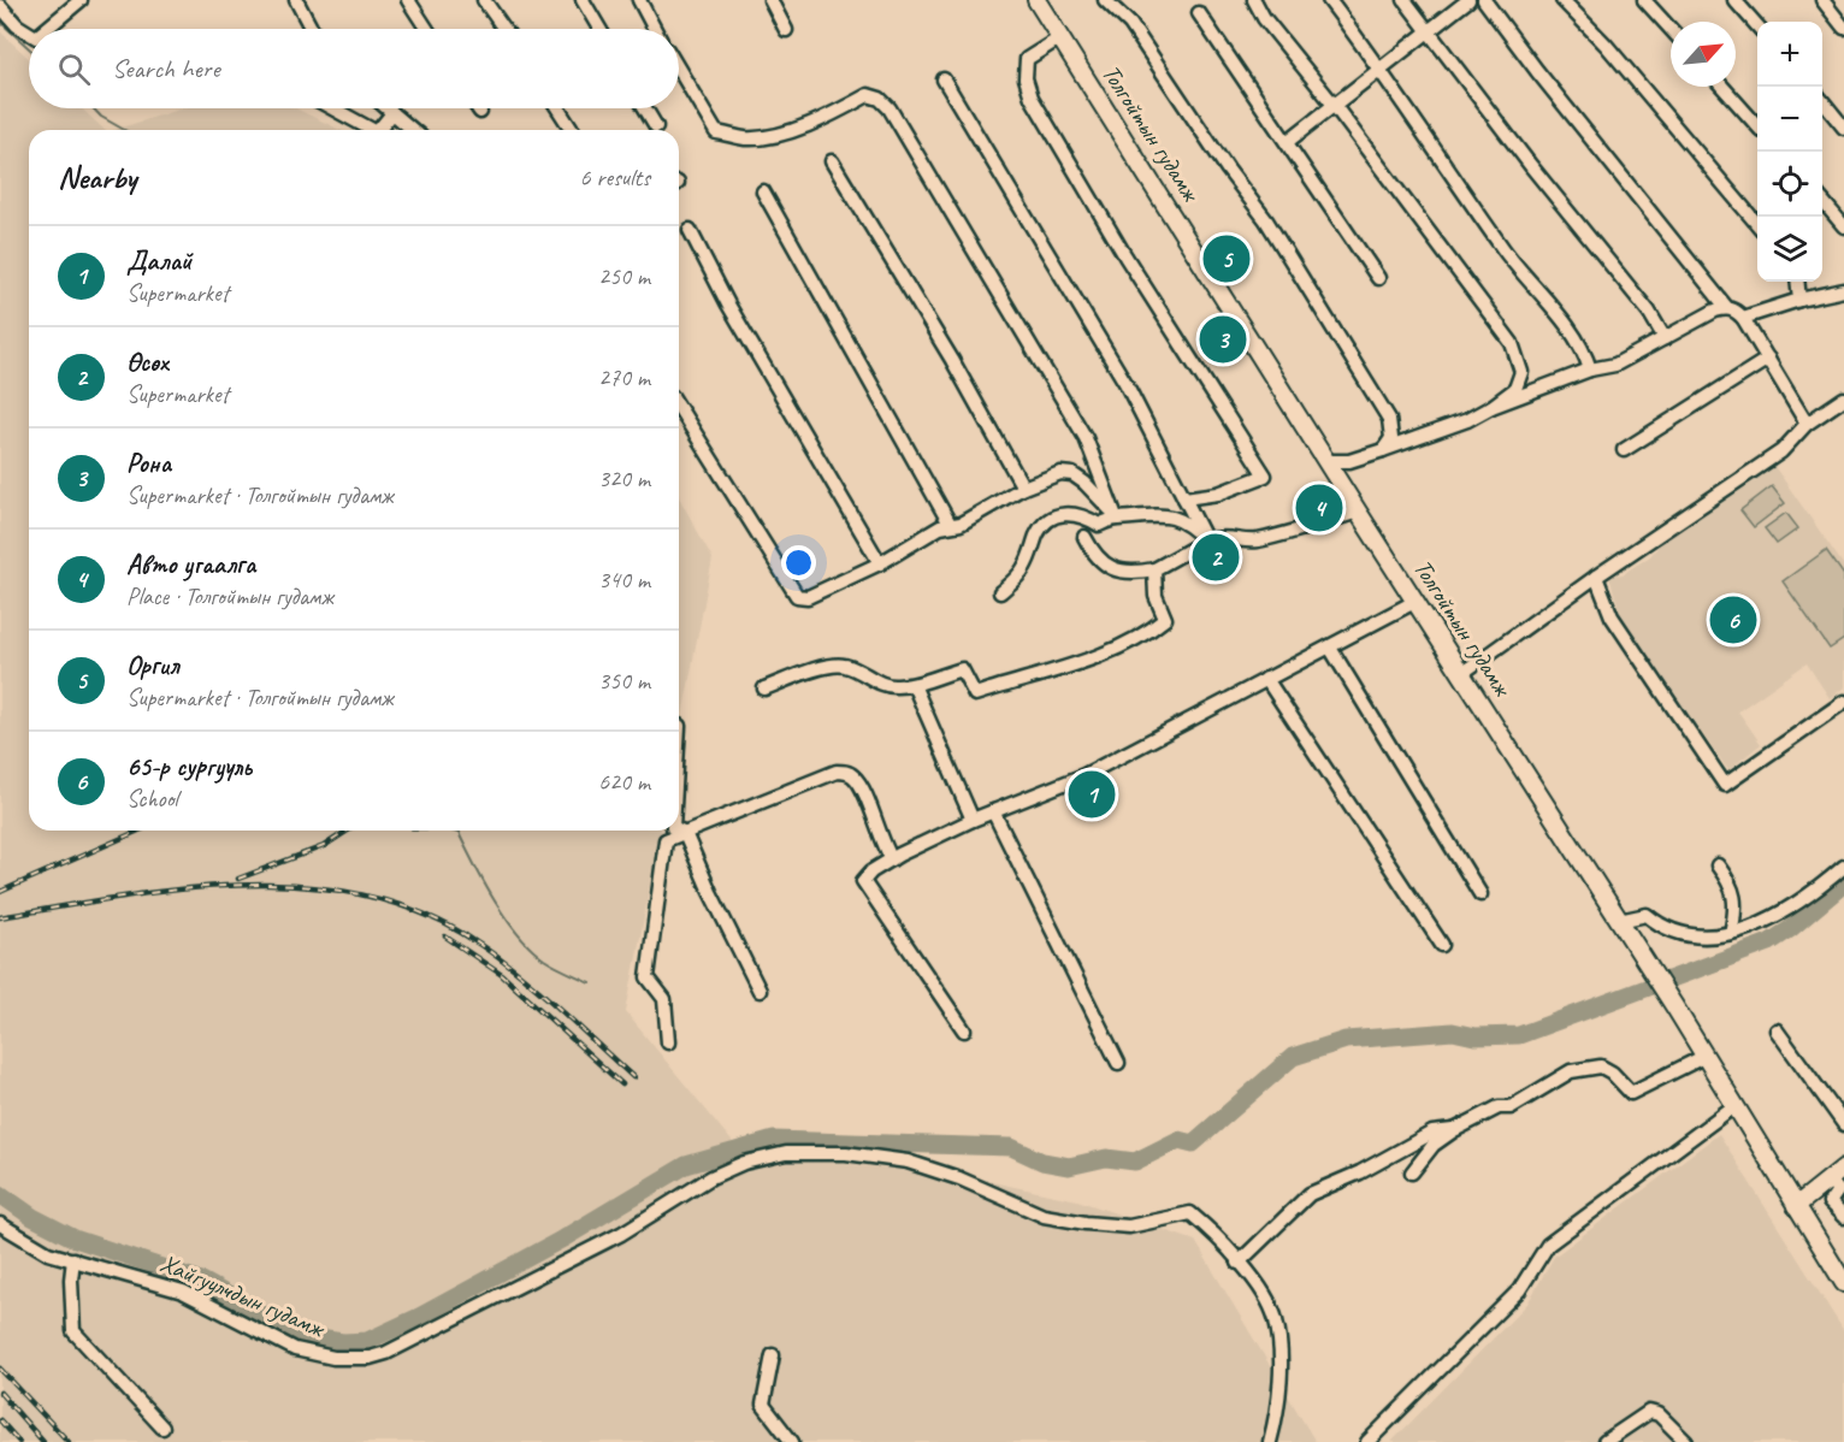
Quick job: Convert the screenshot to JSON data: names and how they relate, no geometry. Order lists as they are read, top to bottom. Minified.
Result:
{"streets":{"main road":["Толгойтын гудамж"],"street":["Хайгуулчдын гудамж"]},"north":"top right","page":{"map_buttons":["+","−"],"search":"Search here","heading":["Nearby","6 results"],"list":[{"mark":"1","name":"Далай","note":"Supermarket","value":"250 m"},{"mark":"2","name":"Өсөх","note":"Supermarket","value":"270 m"},{"mark":"3","name":"Рона","note":"Supermarket · Толгойтын гудамж","value":"320 m"},{"mark":"4","name":"Авто угаалга","note":"Place · Толгойтын гудамж","value":"340 m"},{"mark":"5","name":"Оргил","note":"Supermarket · Толгойтын гудамж","value":"350 m"},{"mark":"6","name":"65-р сургууль","note":"School","value":"620 m"}],"pins":["5","3","4","2","6","1"]}}
